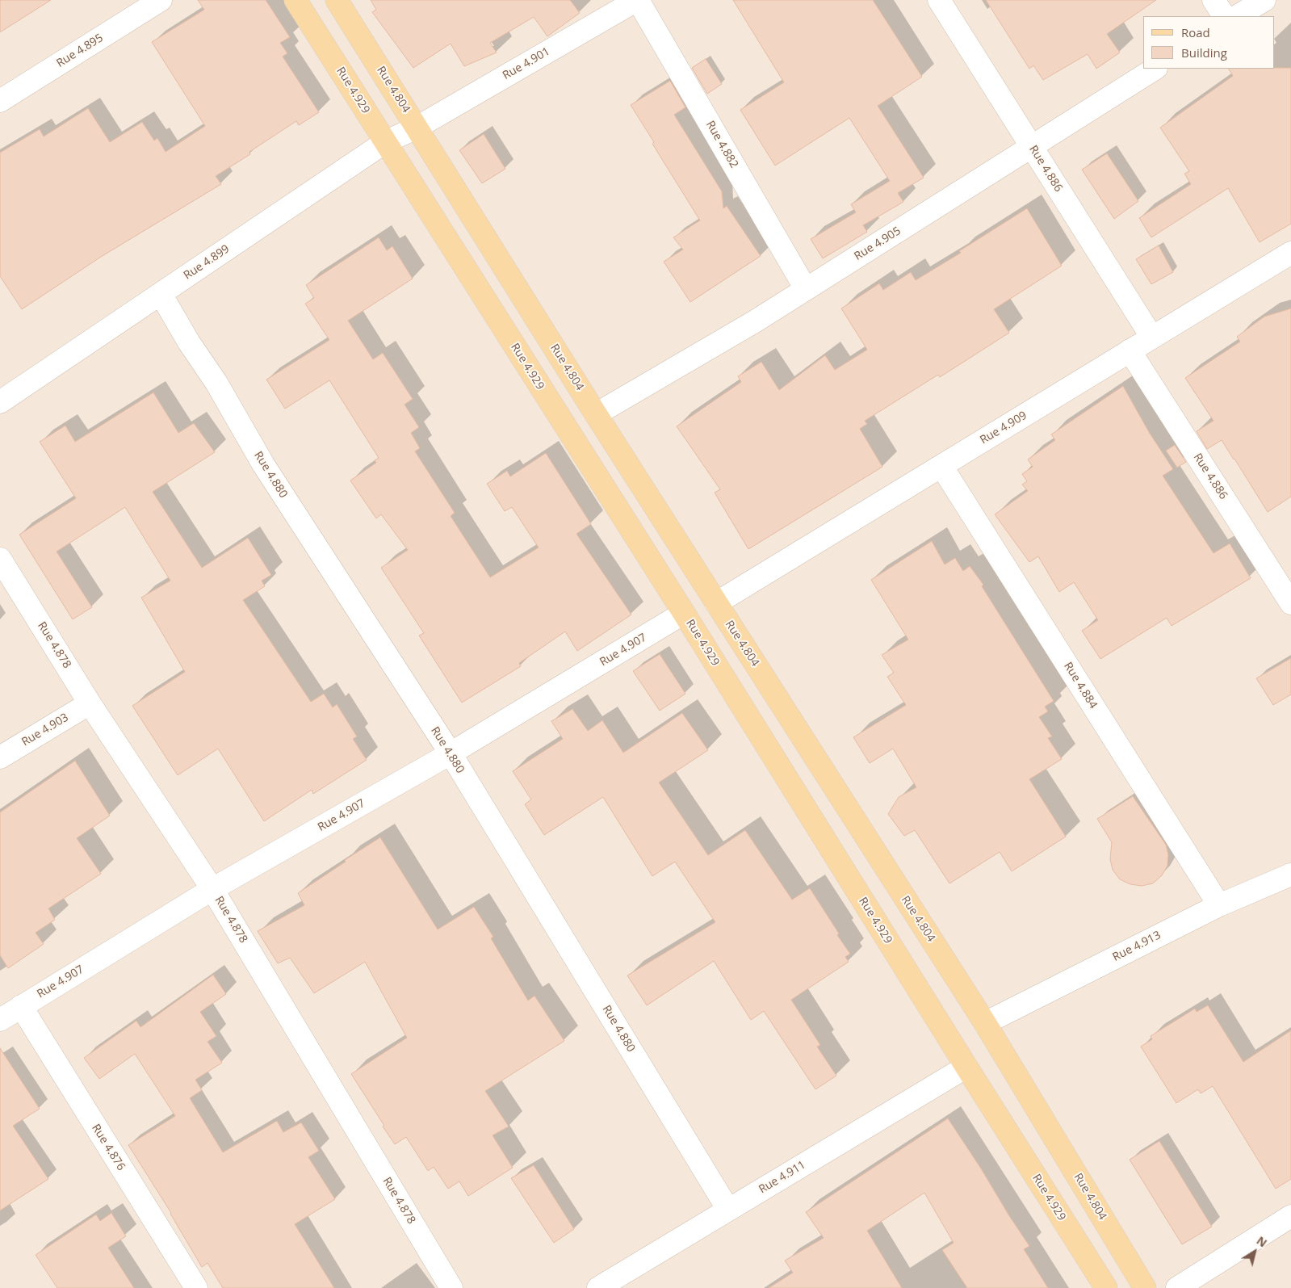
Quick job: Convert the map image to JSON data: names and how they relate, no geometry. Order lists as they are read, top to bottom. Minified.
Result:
{"streets":{"main road":["Rue 4.804","Rue 4.929"],"street":["Rue 4.895","Rue 4.901","Rue 4.882","Rue 4.886","Rue 4.905","Rue 4.899","Rue 4.909","Rue 4.880","Rue 4.878","Rue 4.907","Rue 4.884","Rue 4.903","Rue 4.913","Rue 4.876","Rue 4.911"]},"crossings":[["Rue 4.901","Rue 4.804"],["Rue 4.901","Rue 4.882"],["Rue 4.901","Rue 4.899"],["Rue 4.804","Rue 4.905"],["Rue 4.804","Rue 4.899"],["Rue 4.804","Rue 4.909"],["Rue 4.804","Rue 4.913"],["Rue 4.929","Rue 4.899"],["Rue 4.929","Rue 4.907"],["Rue 4.929","Rue 4.911"],["Rue 4.882","Rue 4.905"],["Rue 4.886","Rue 4.905"],["Rue 4.886","Rue 4.909"],["Rue 4.899","Rue 4.880"],["Rue 4.909","Rue 4.884"],["Rue 4.880","Rue 4.907"],["Rue 4.880","Rue 4.911"],["Rue 4.878","Rue 4.907"],["Rue 4.878","Rue 4.903"],["Rue 4.907","Rue 4.876"],["Rue 4.884","Rue 4.913"]],"legend":["Road","Building"],"north":"top right"}
